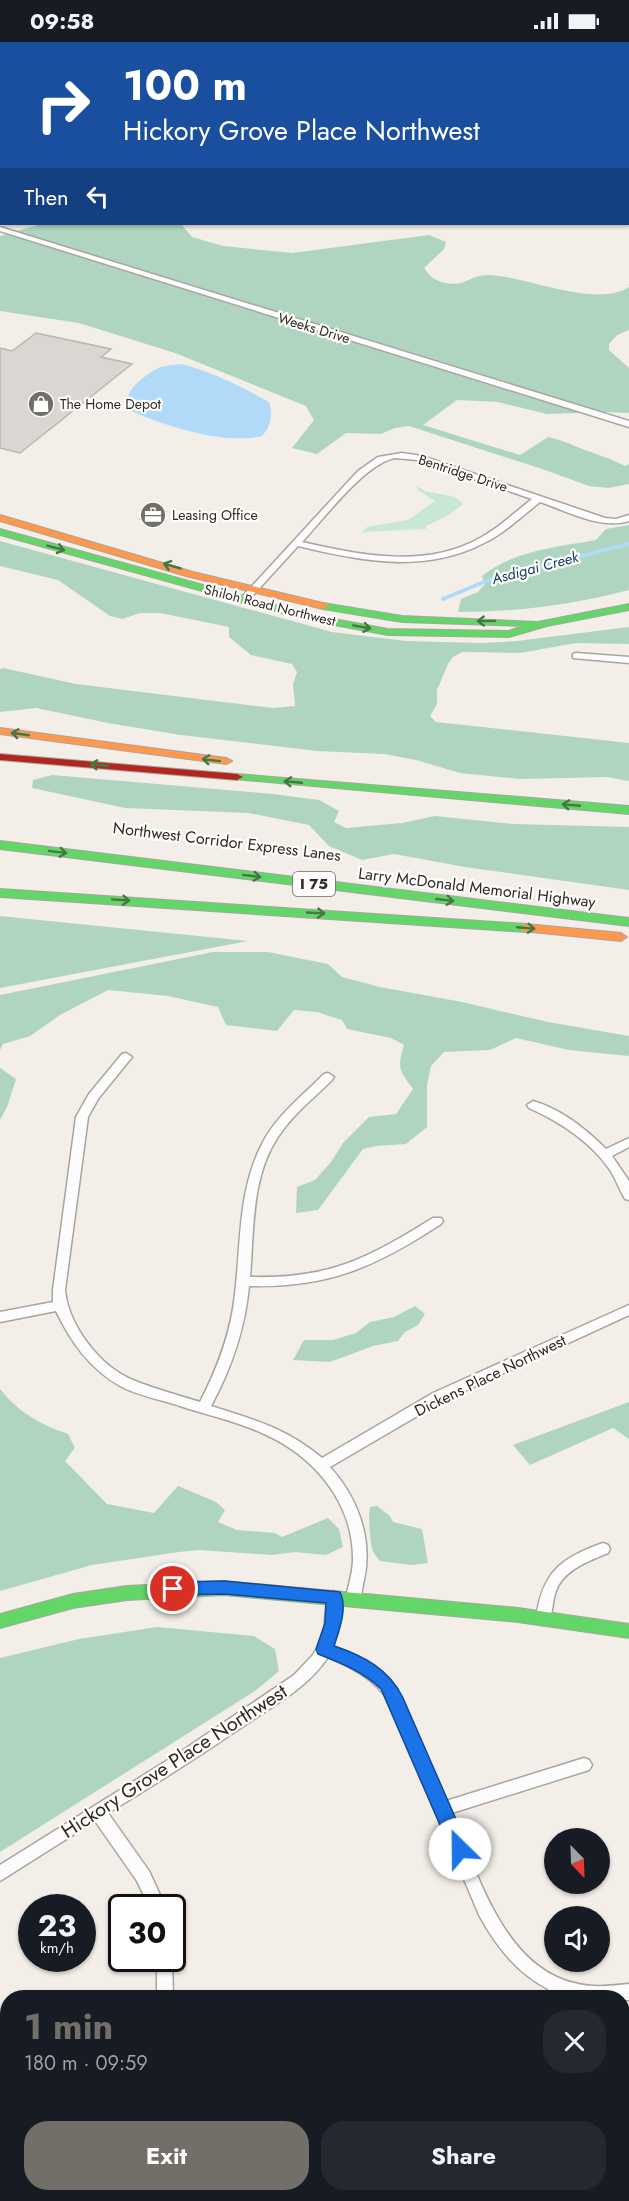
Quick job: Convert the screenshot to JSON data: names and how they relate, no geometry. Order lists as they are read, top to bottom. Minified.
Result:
{"streets":{"main road":["Shiloh Road Northwest","I 75","Larry McDonald Memorial Highway"],"street":["Weeks Drive","Bentridge Drive","Dickens Place Northwest","Hickory Grove Place Northwest"]},"crossings":[["Bentridge Drive","Shiloh Road Northwest"]],"water":["Asdigai Creek"],"places":{"shop":["The Home Depot"],"office":["Leasing Office"]},"north":"bottom right","page":{"status":"09:58","turn":["100 m","Hickory Grove Place Northwest"],"then":"Then","speed":"23 km/h","limit":"30","heading":["1 min","180 m · 09:59"],"buttons":["Exit","Share"]}}
